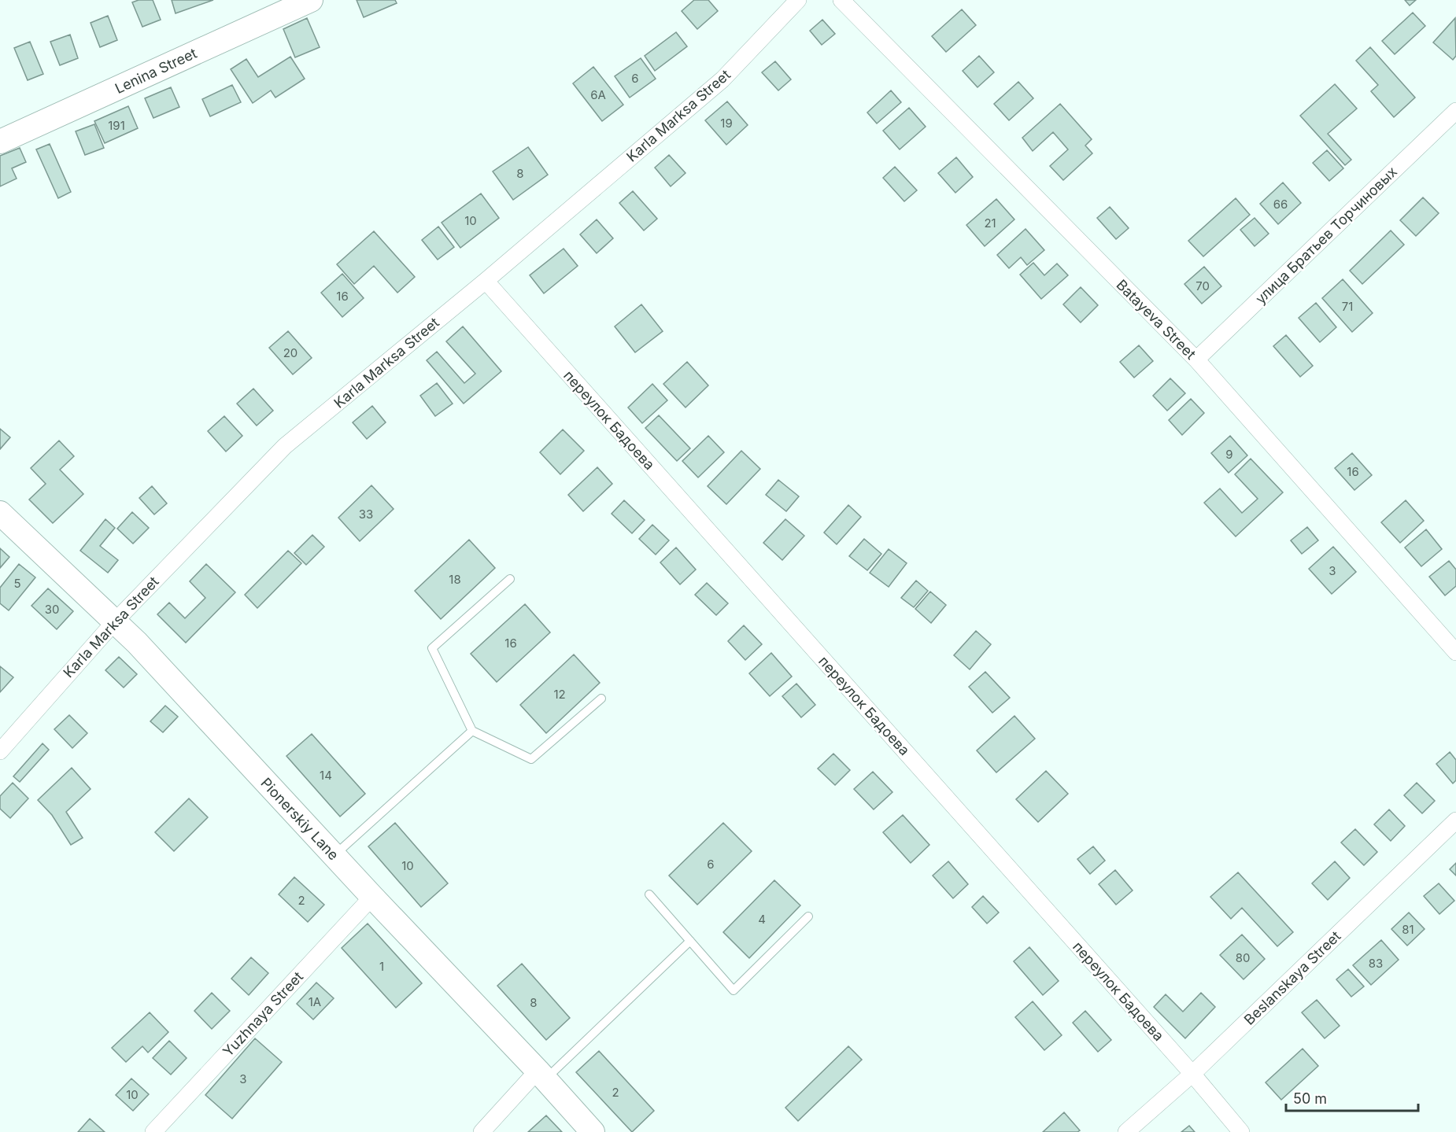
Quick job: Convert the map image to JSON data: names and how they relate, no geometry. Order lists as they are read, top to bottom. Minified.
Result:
{"streets":{"street":["Lenina Street","Karla Marksa Street","улица Братьев Торчиновых","Batayeva Street","переулок Бадоева","Pionerskiy Lane","Beslanskaya Street","Yuzhnaya Street"]},"crossings":[["Karla Marksa Street","переулок Бадоева"],["Karla Marksa Street","Pionerskiy Lane"],["улица Братьев Торчиновых","Batayeva Street"],["переулок Бадоева","Beslanskaya Street"],["Pionerskiy Lane","Yuzhnaya Street"]],"house_numbers":["6","6А","19","191","8","66","10","21","70","16","71","20","9","16","33","3","18","5","30","16","12","14","6","10","2","4","81","80","83","1","1А","8","3","2","10"],"scale_bar":"50 m"}
